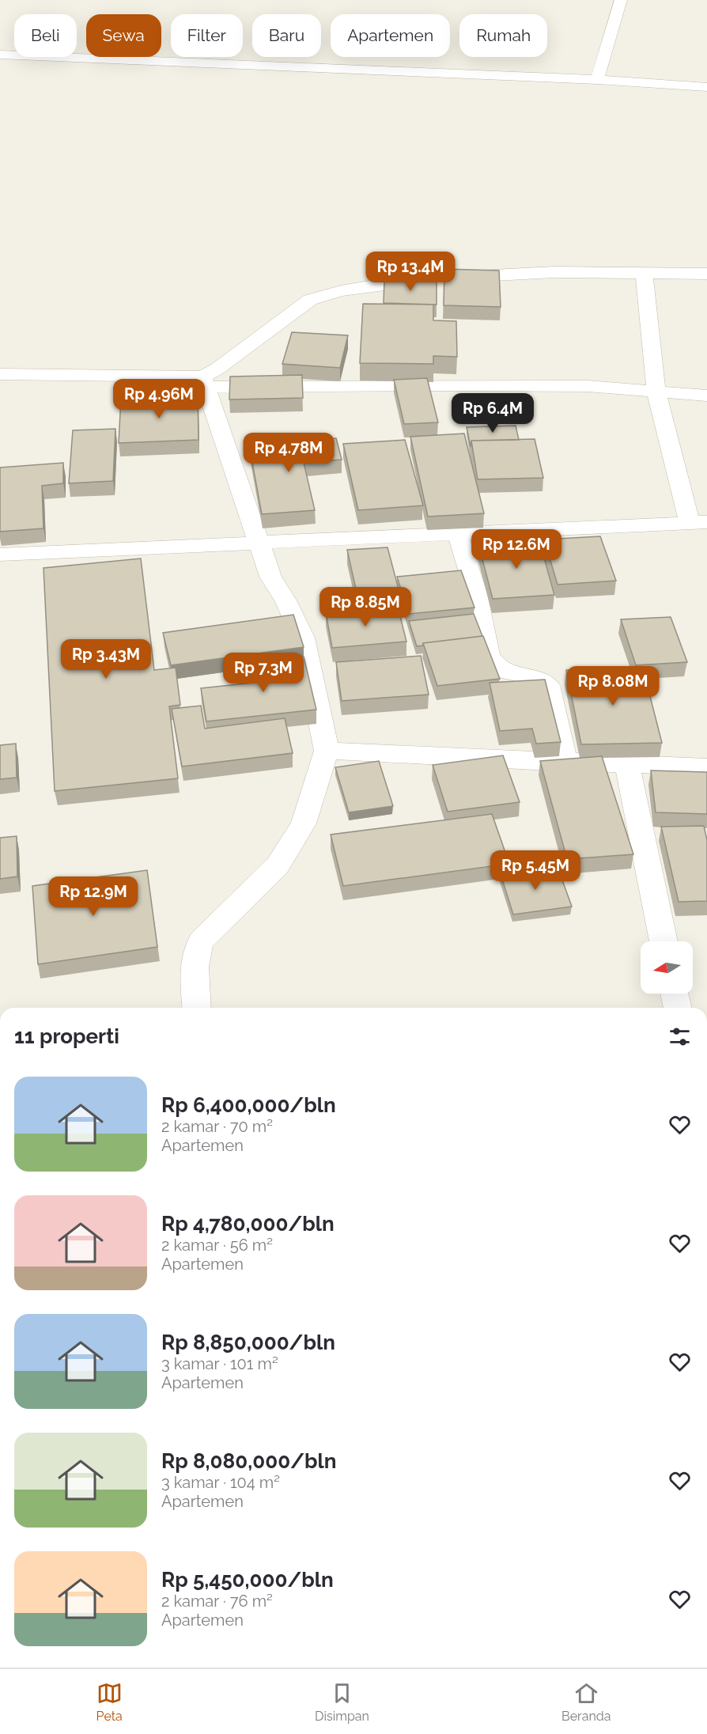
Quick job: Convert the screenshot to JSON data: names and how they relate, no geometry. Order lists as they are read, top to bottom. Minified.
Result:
{"north":"left","page":{"chip":["Beli","Sewa","Filter","Baru","Apartemen","Rumah"],"price":["Rp 13.4M","Rp 4.96M","Rp 6.4M","Rp 4.78M","Rp 12.6M","Rp 8.85M","Rp 3.43M","Rp 7.3M","Rp 8.08M","Rp 5.45M","Rp 12.9M"],"heading":"11 properti","list":[{"name":"Rp 6,400,000/bln","note":"2 kamar · 70 m² · Apartemen"},{"name":"Rp 4,780,000/bln","note":"2 kamar · 56 m² · Apartemen"},{"name":"Rp 8,850,000/bln","note":"3 kamar · 101 m² · Apartemen"},{"name":"Rp 8,080,000/bln","note":"3 kamar · 104 m² · Apartemen"},{"name":"Rp 5,450,000/bln","note":"2 kamar · 76 m² · Apartemen"}],"tabs":["Peta","Disimpan","Beranda"]}}
